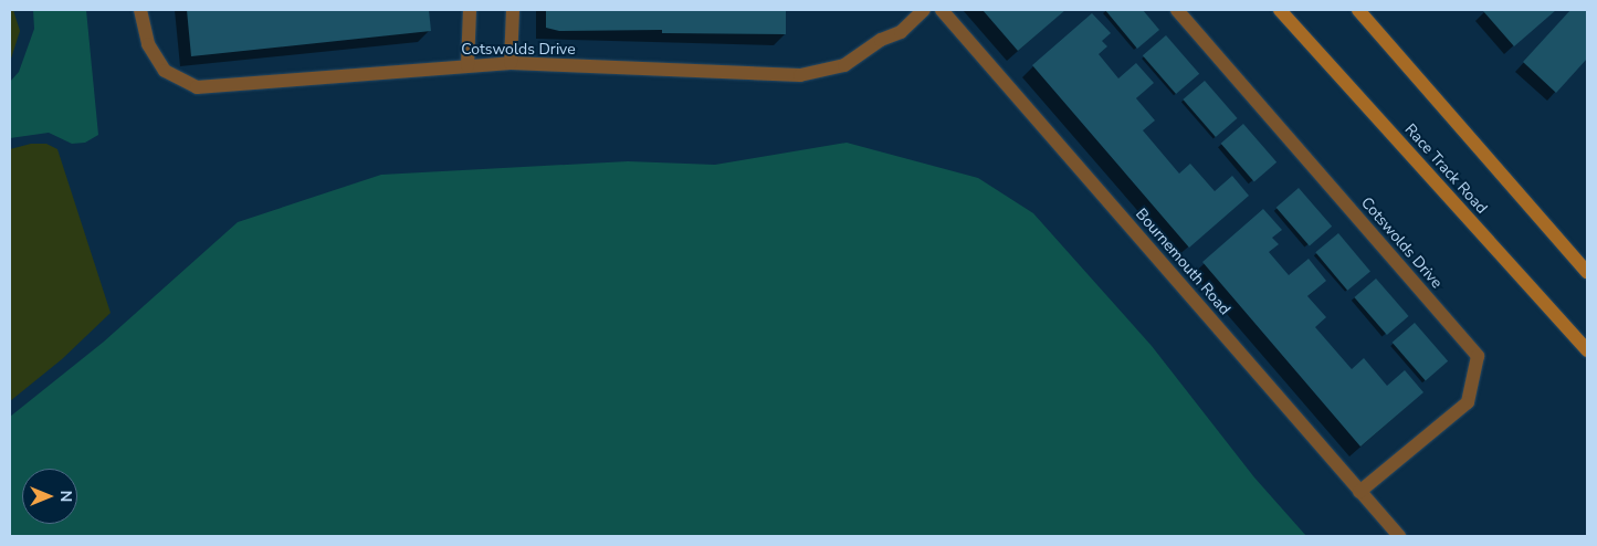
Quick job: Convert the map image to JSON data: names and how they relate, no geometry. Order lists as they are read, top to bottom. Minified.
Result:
{"streets":{"main road":["Race Track Road"],"street":["Cotswolds Drive","Bournemouth Road"]},"crossings":[["Cotswolds Drive","Bournemouth Road"]],"north":"right"}
